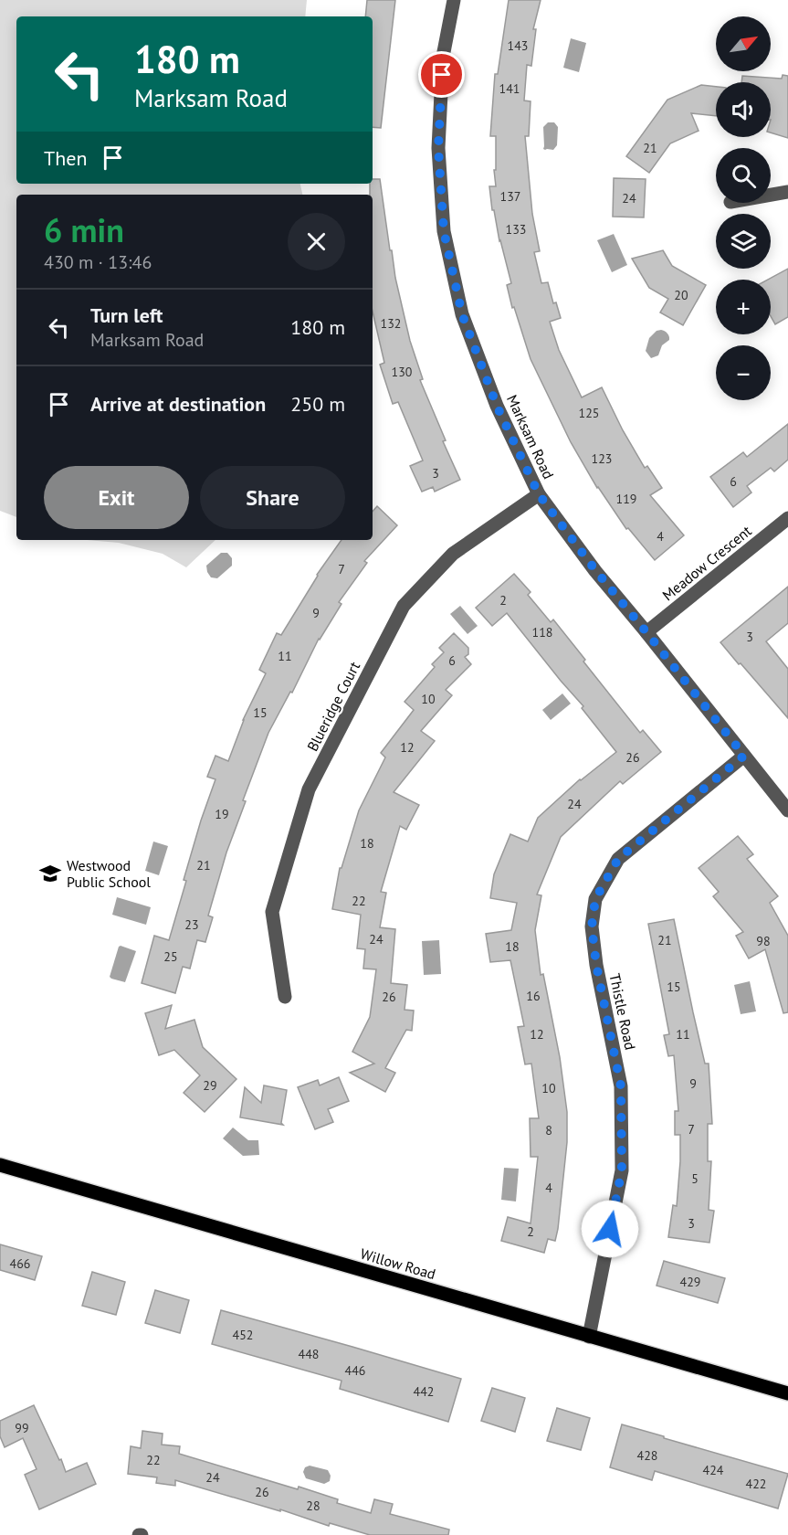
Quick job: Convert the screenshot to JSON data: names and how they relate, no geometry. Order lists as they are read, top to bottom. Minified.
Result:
{"streets":{"main road":["Willow Road"],"street":["Marksam Road","Meadow Crescent","Blueridge Court","Thistle Road"]},"crossings":[["Marksam Road","Meadow Crescent"],["Marksam Road","Blueridge Court"],["Marksam Road","Thistle Road"],["Thistle Road","Willow Road"]],"places":{"school or university":["Westwood Public School"]},"house_numbers":["143","141","21","137","24","133","20","132","130","125","123","3","6","119","4","7","2","9","118","3","11","6","10","15","12","26","24","19","18","21","22","23","24","21","98","18","25","15","16","26","12","11","9","29","10","7","8","5","4","3","2","466","429","452","448","446","442","99","428","22","424","24","422","26","28"],"north":"top right","page":{"map_buttons":["+","−"],"turn":["180 m","Marksam Road"],"then":"Then","heading":["6 min","430 m · 13:46"],"list":[{"name":"Turn left","note":"Marksam Road","value":"180 m"},{"name":"Arrive at destination","value":"250 m"}],"buttons":["Exit","Share"]}}
